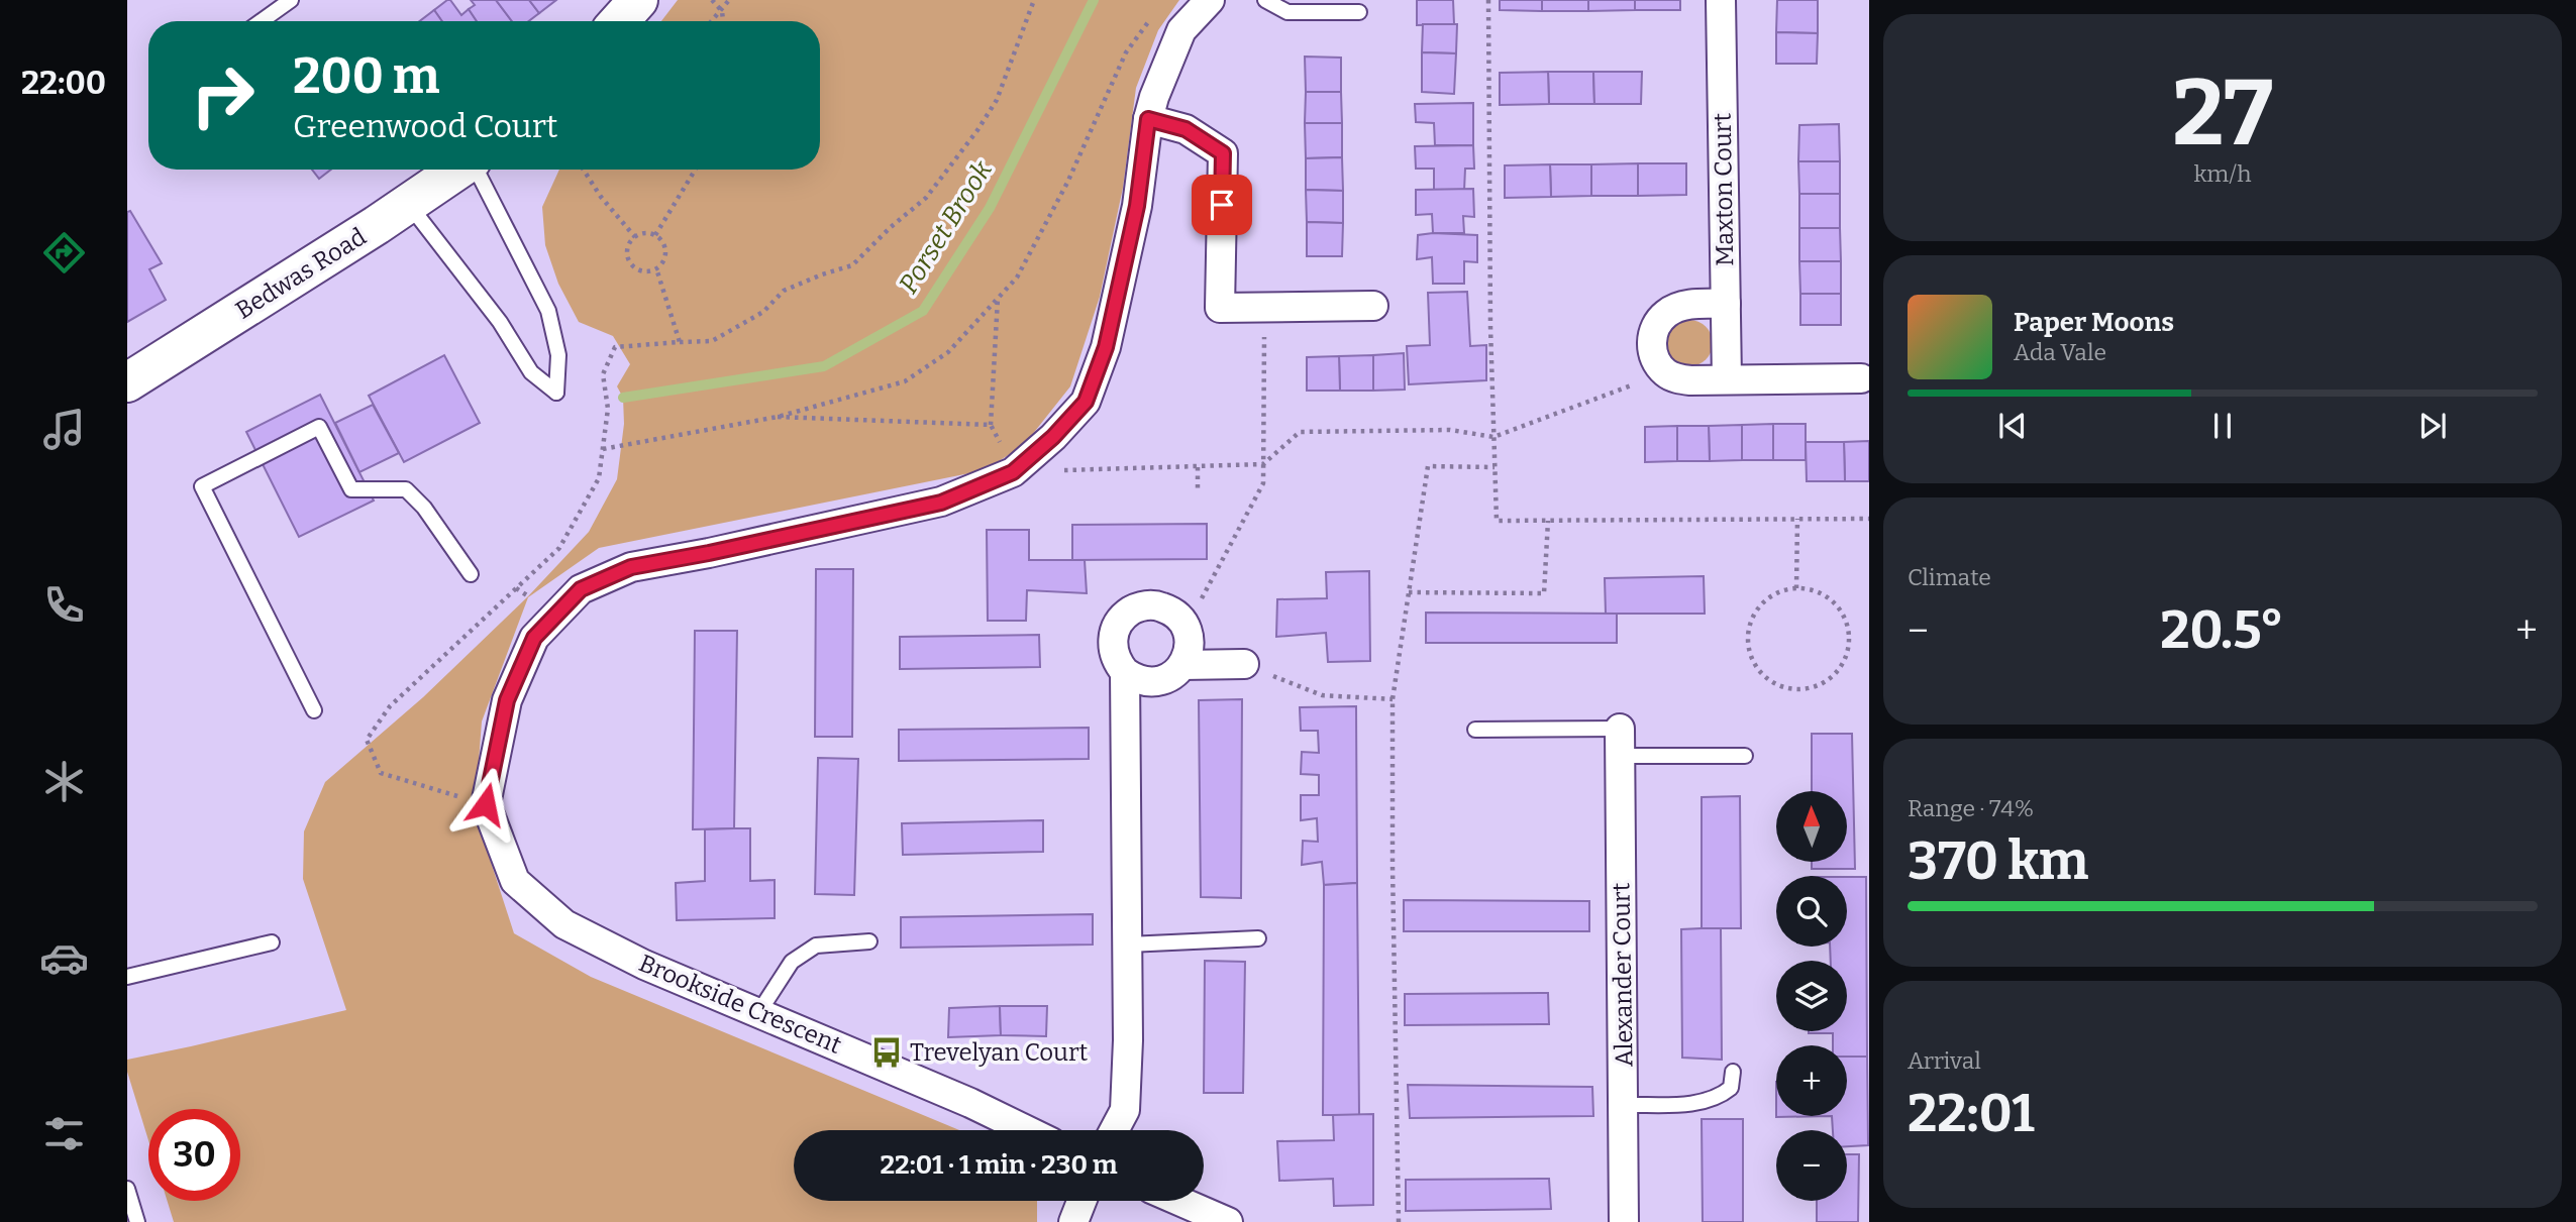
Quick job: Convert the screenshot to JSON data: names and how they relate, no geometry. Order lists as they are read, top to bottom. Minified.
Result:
{"streets":{"main road":["Bedwas Road"],"street":["Maxton Court","Alexander Court","Brookside Crescent"]},"water":["Porset Brook"],"places":{"bus stop":["Trevelyan Court"]},"north":"top","page":{"tabs":"22:00","tile":[["27","km/h"],"Climate",["Range · 74%","370 km"],["Arrival","22:01"]],"turn":["200 m","Greenwood Court"],"song":["Paper Moons","Ada Vale"],"heat":["−","20.5°","+"],"map_buttons":["+","−"],"limit":"30","trip":"22:01 · 1 min · 230 m"}}
